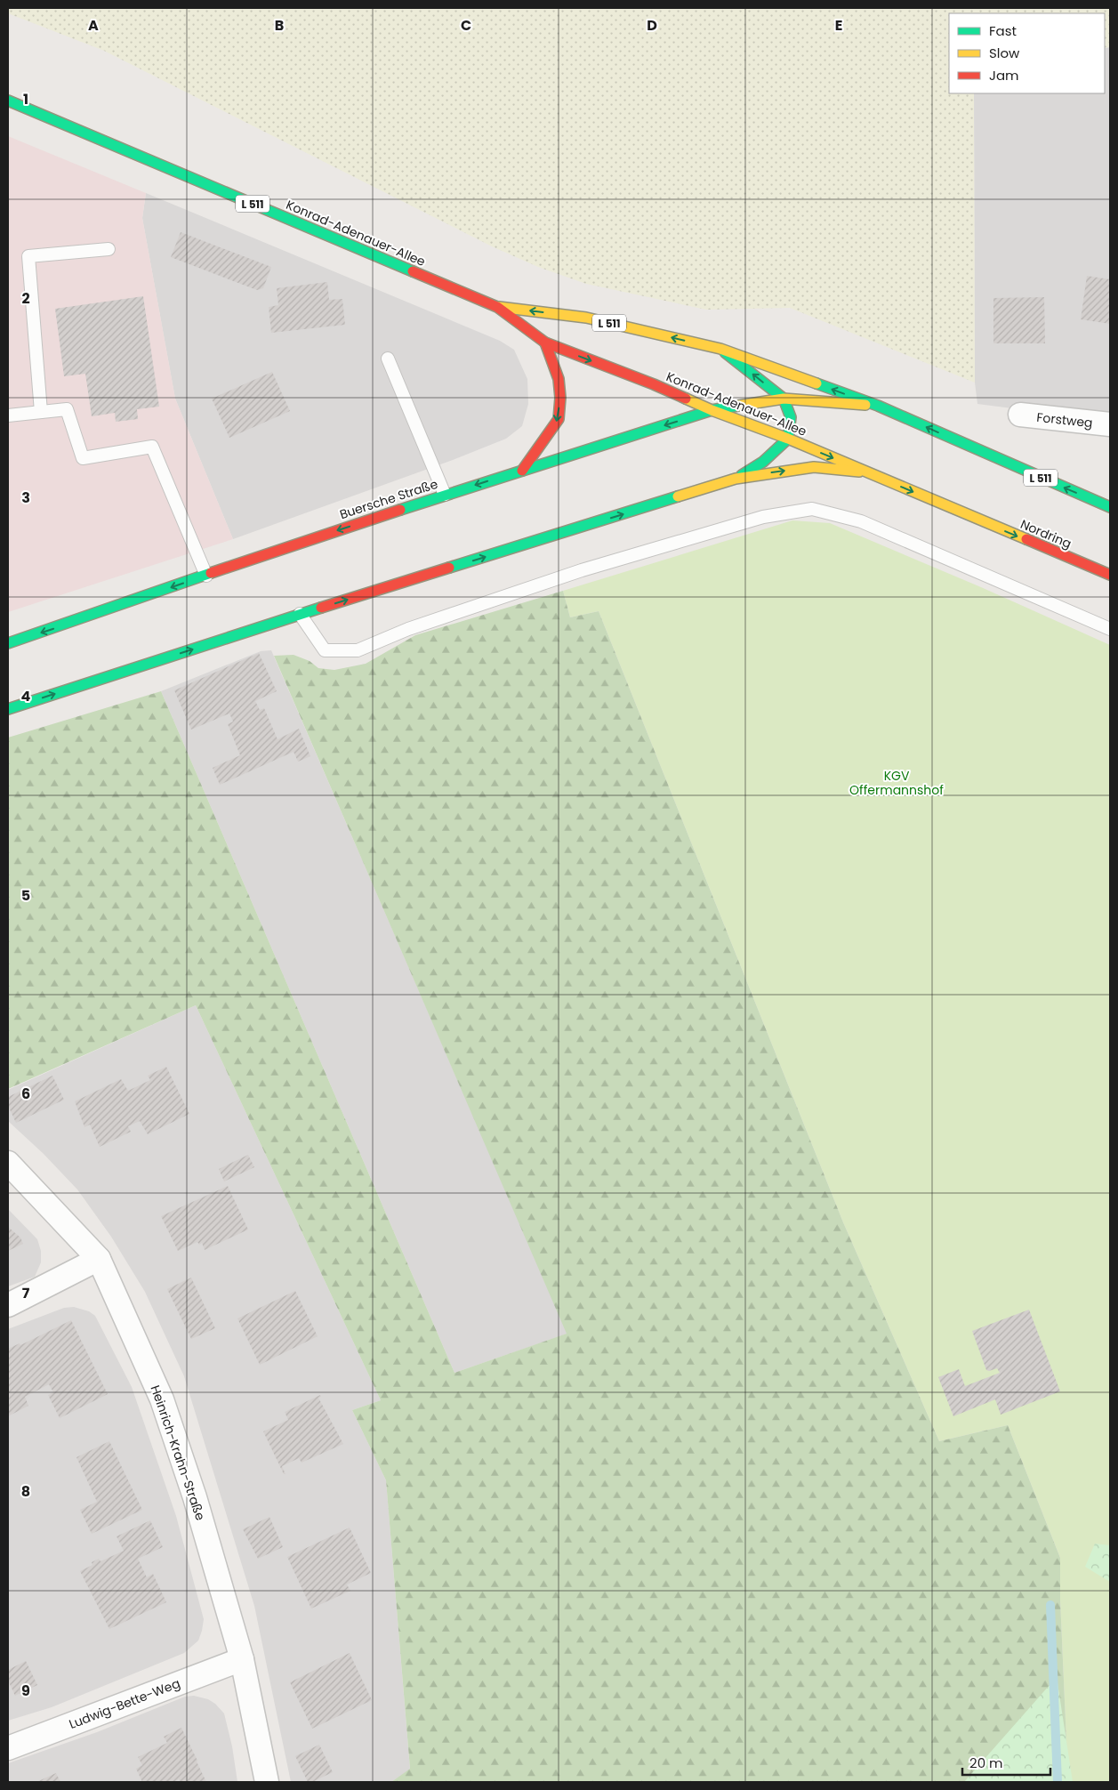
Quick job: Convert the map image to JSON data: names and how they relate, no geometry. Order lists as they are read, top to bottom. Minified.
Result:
{"streets":{"main road":["L 511","Konrad-Adenauer-Allee","Buersche Straße","Nordring"],"street":["Forstweg","Heinrich-Krahn-Straße","Ludwig-Bette-Weg"]},"crossings":[["Konrad-Adenauer-Allee","Buersche Straße"],["Konrad-Adenauer-Allee","Nordring"],["Heinrich-Krahn-Straße","Ludwig-Bette-Weg"]],"one_way":["Nordring"],"parks":["KGV Offermannshof"],"legend":["Fast","Slow","Jam"],"scale_bar":"20 m","grid":{"columns":["A","B","C","D","E"],"rows":["1","2","3","4","5","6","7","8","9"]}}
